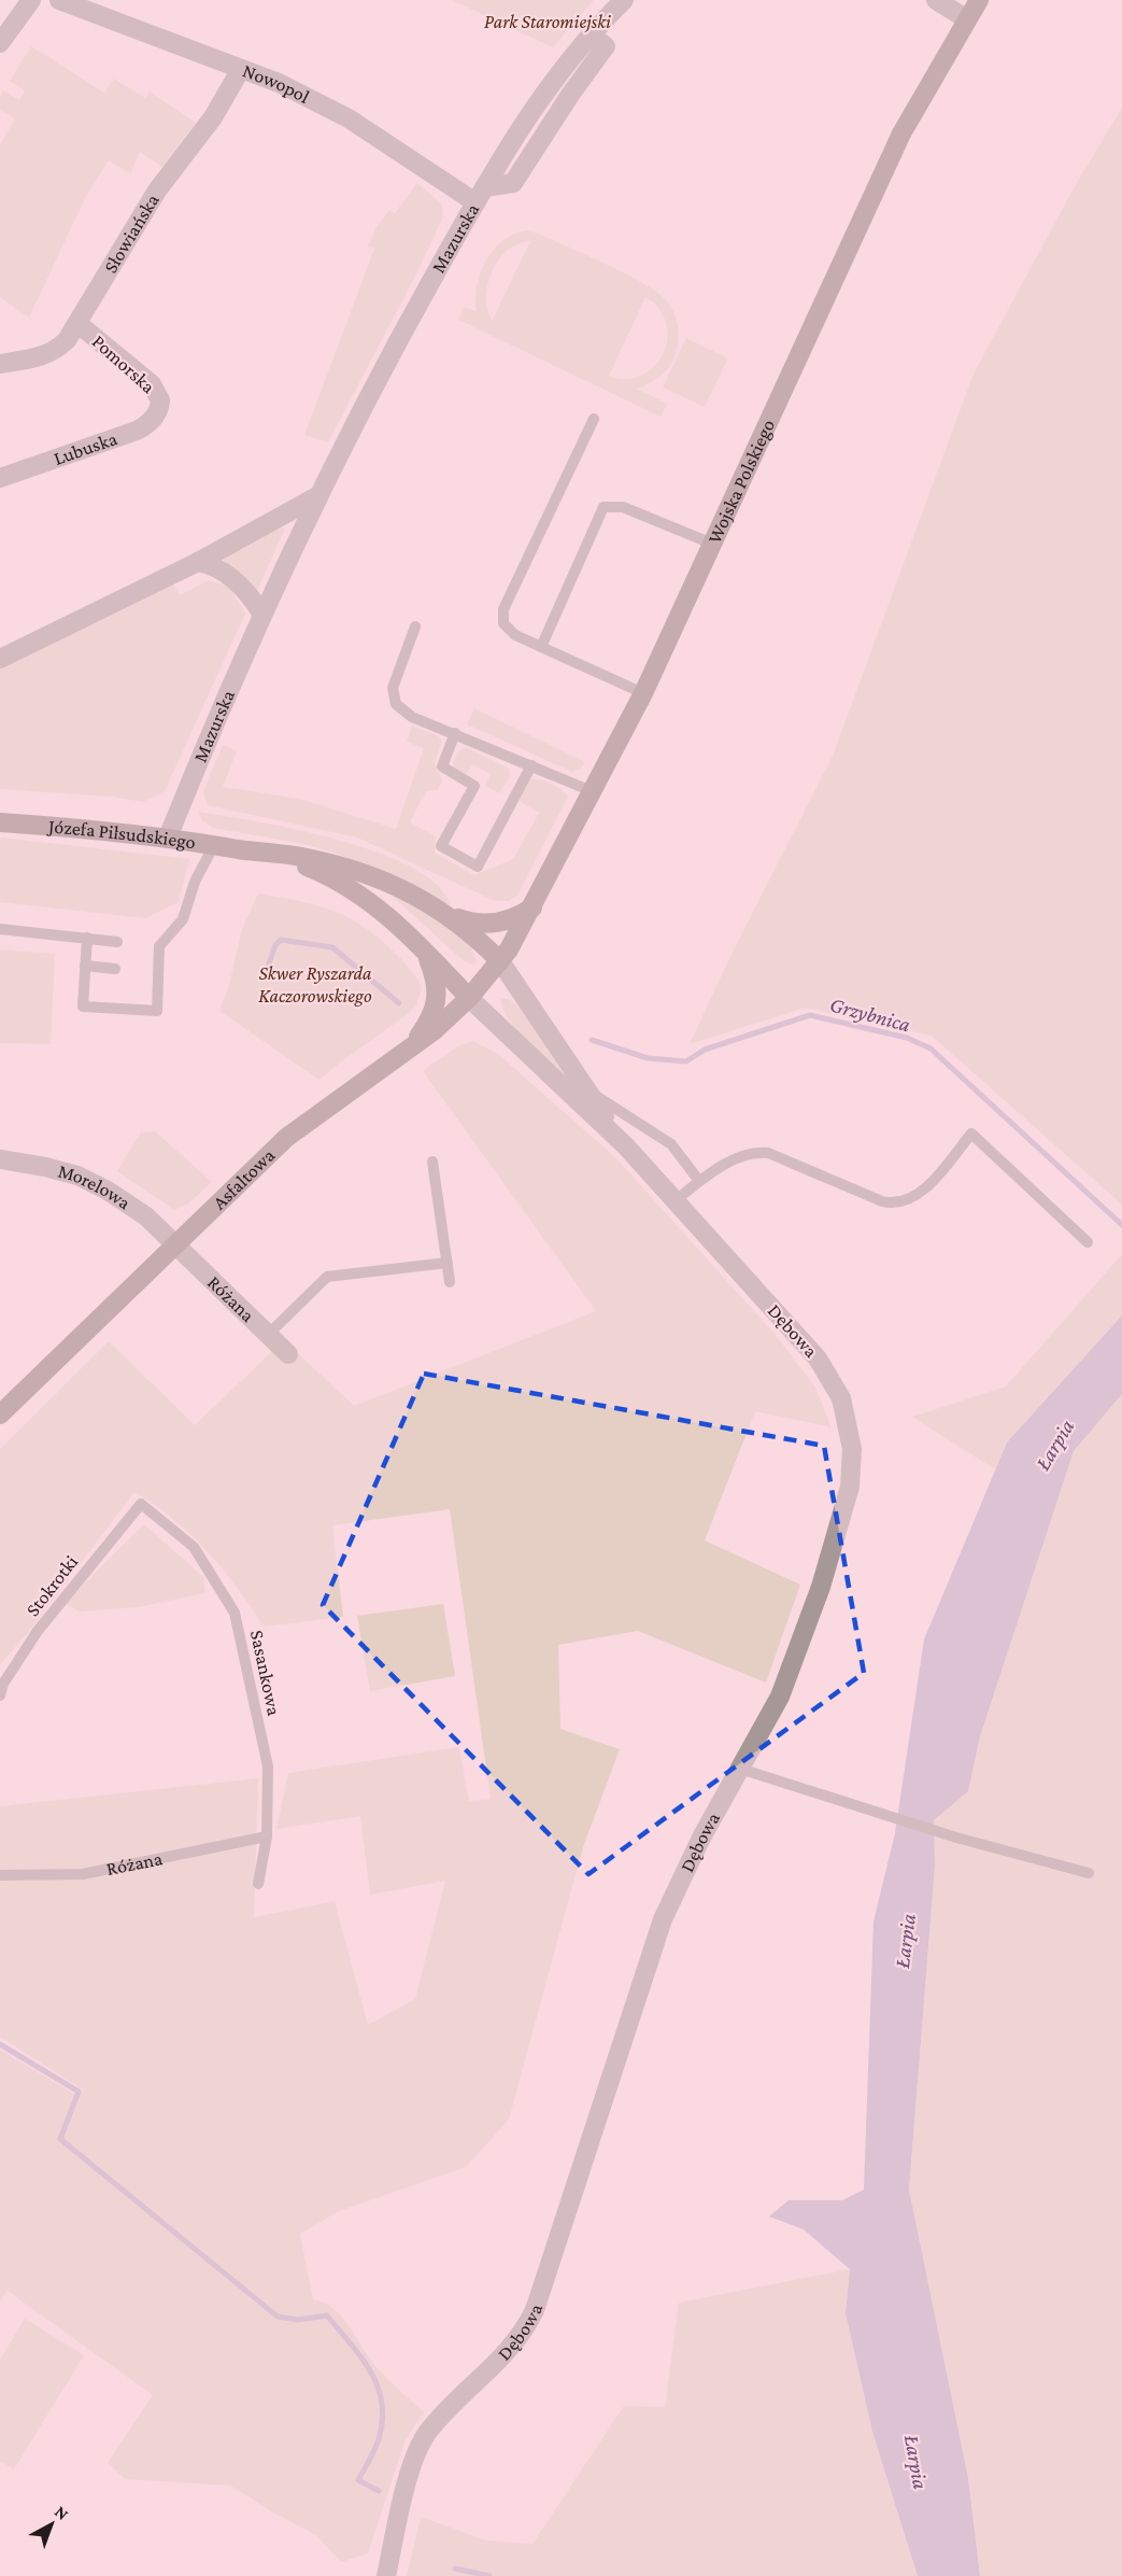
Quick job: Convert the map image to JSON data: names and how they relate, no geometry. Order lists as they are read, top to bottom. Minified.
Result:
{"streets":{"street":["Nowopol","Słowiańska","Mazurska","Pomorska","Lubuska","Wojska Polskiego","Józefa Piłsudskiego","Asfaltowa","Morelowa","Różana","Dębowa"],"lane":["Stokrotki","Sasankowa"]},"crossings":[["Nowopol","Słowiańska"],["Nowopol","Mazurska"],["Słowiańska","Pomorska"],["Mazurska","Józefa Piłsudskiego"],["Pomorska","Lubuska"],["Wojska Polskiego","Józefa Piłsudskiego"],["Wojska Polskiego","Asfaltowa"],["Wojska Polskiego","Dębowa"],["Józefa Piłsudskiego","Asfaltowa"],["Józefa Piłsudskiego","Dębowa"],["Asfaltowa","Morelowa"],["Asfaltowa","Różana"],["Asfaltowa","Dębowa"],["Morelowa","Różana"],["Różana","Sasankowa"],["Stokrotki","Sasankowa"]],"water":["Grzybnica","Łarpia"],"parks":["Park Staromiejski","Skwer Ryszarda Kaczorowskiego"],"north":"top right"}
